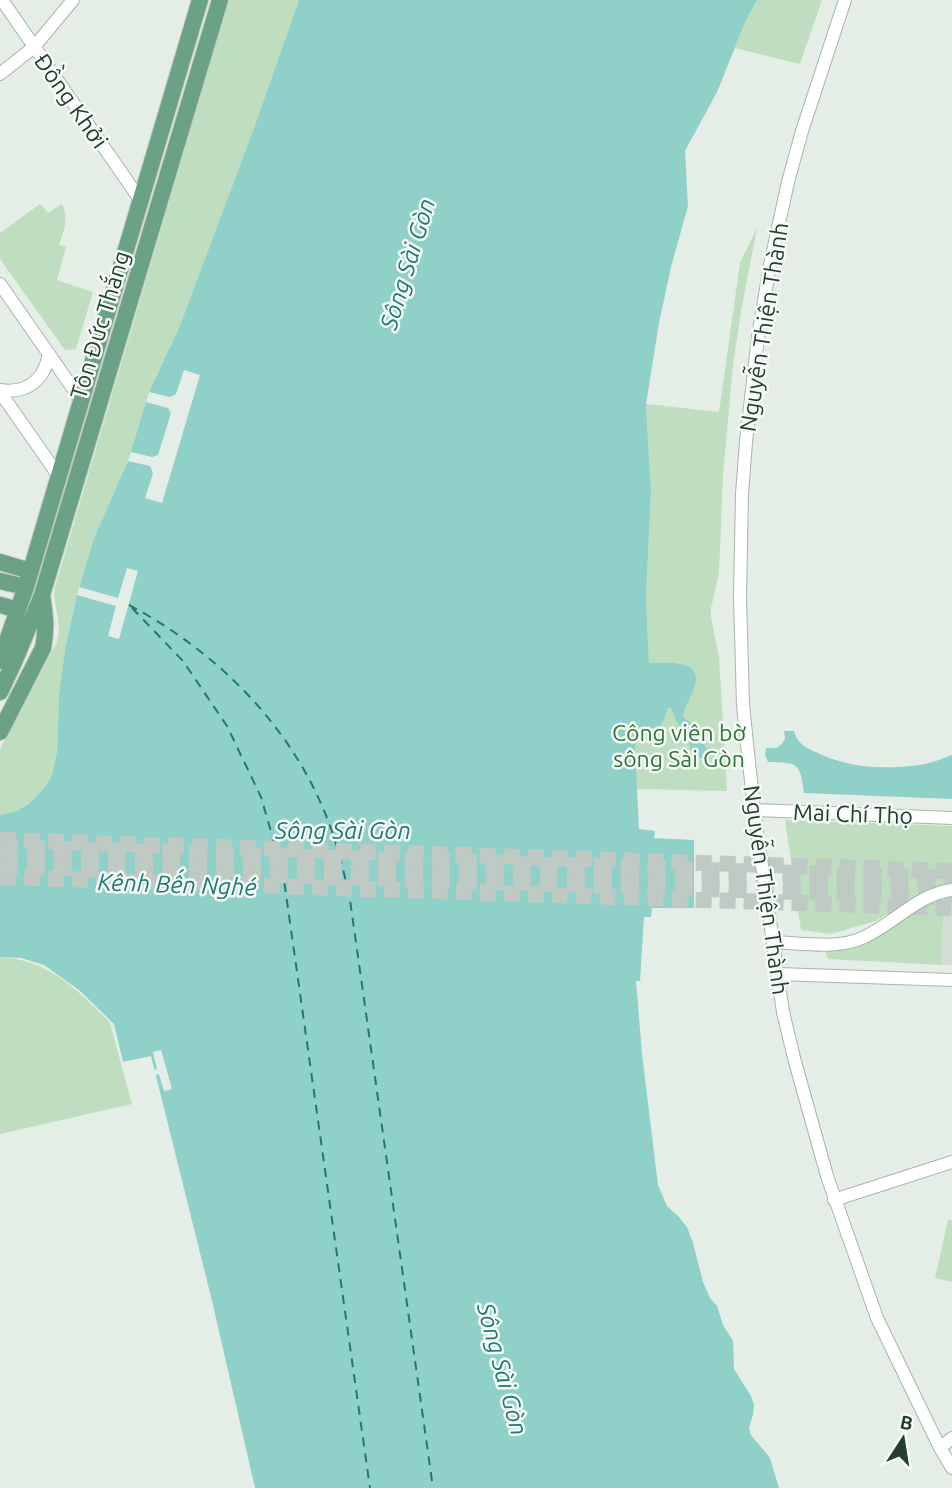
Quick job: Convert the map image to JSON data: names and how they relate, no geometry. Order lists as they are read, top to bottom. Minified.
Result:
{"streets":{"main road":["Tôn Ðức Thắng"],"street":["Ðồng Khởi","Nguyễn Thiện Thành","Mai Chí Thọ"]},"crossings":[["Ðồng Khởi","Tôn Ðức Thắng"],["Nguyễn Thiện Thành","Mai Chí Thọ"]],"water":["Sông Sài Gòn","Kênh Bến Nghé"],"parks":["Công viên bờ sông Sài Gòn"],"north":"top"}
